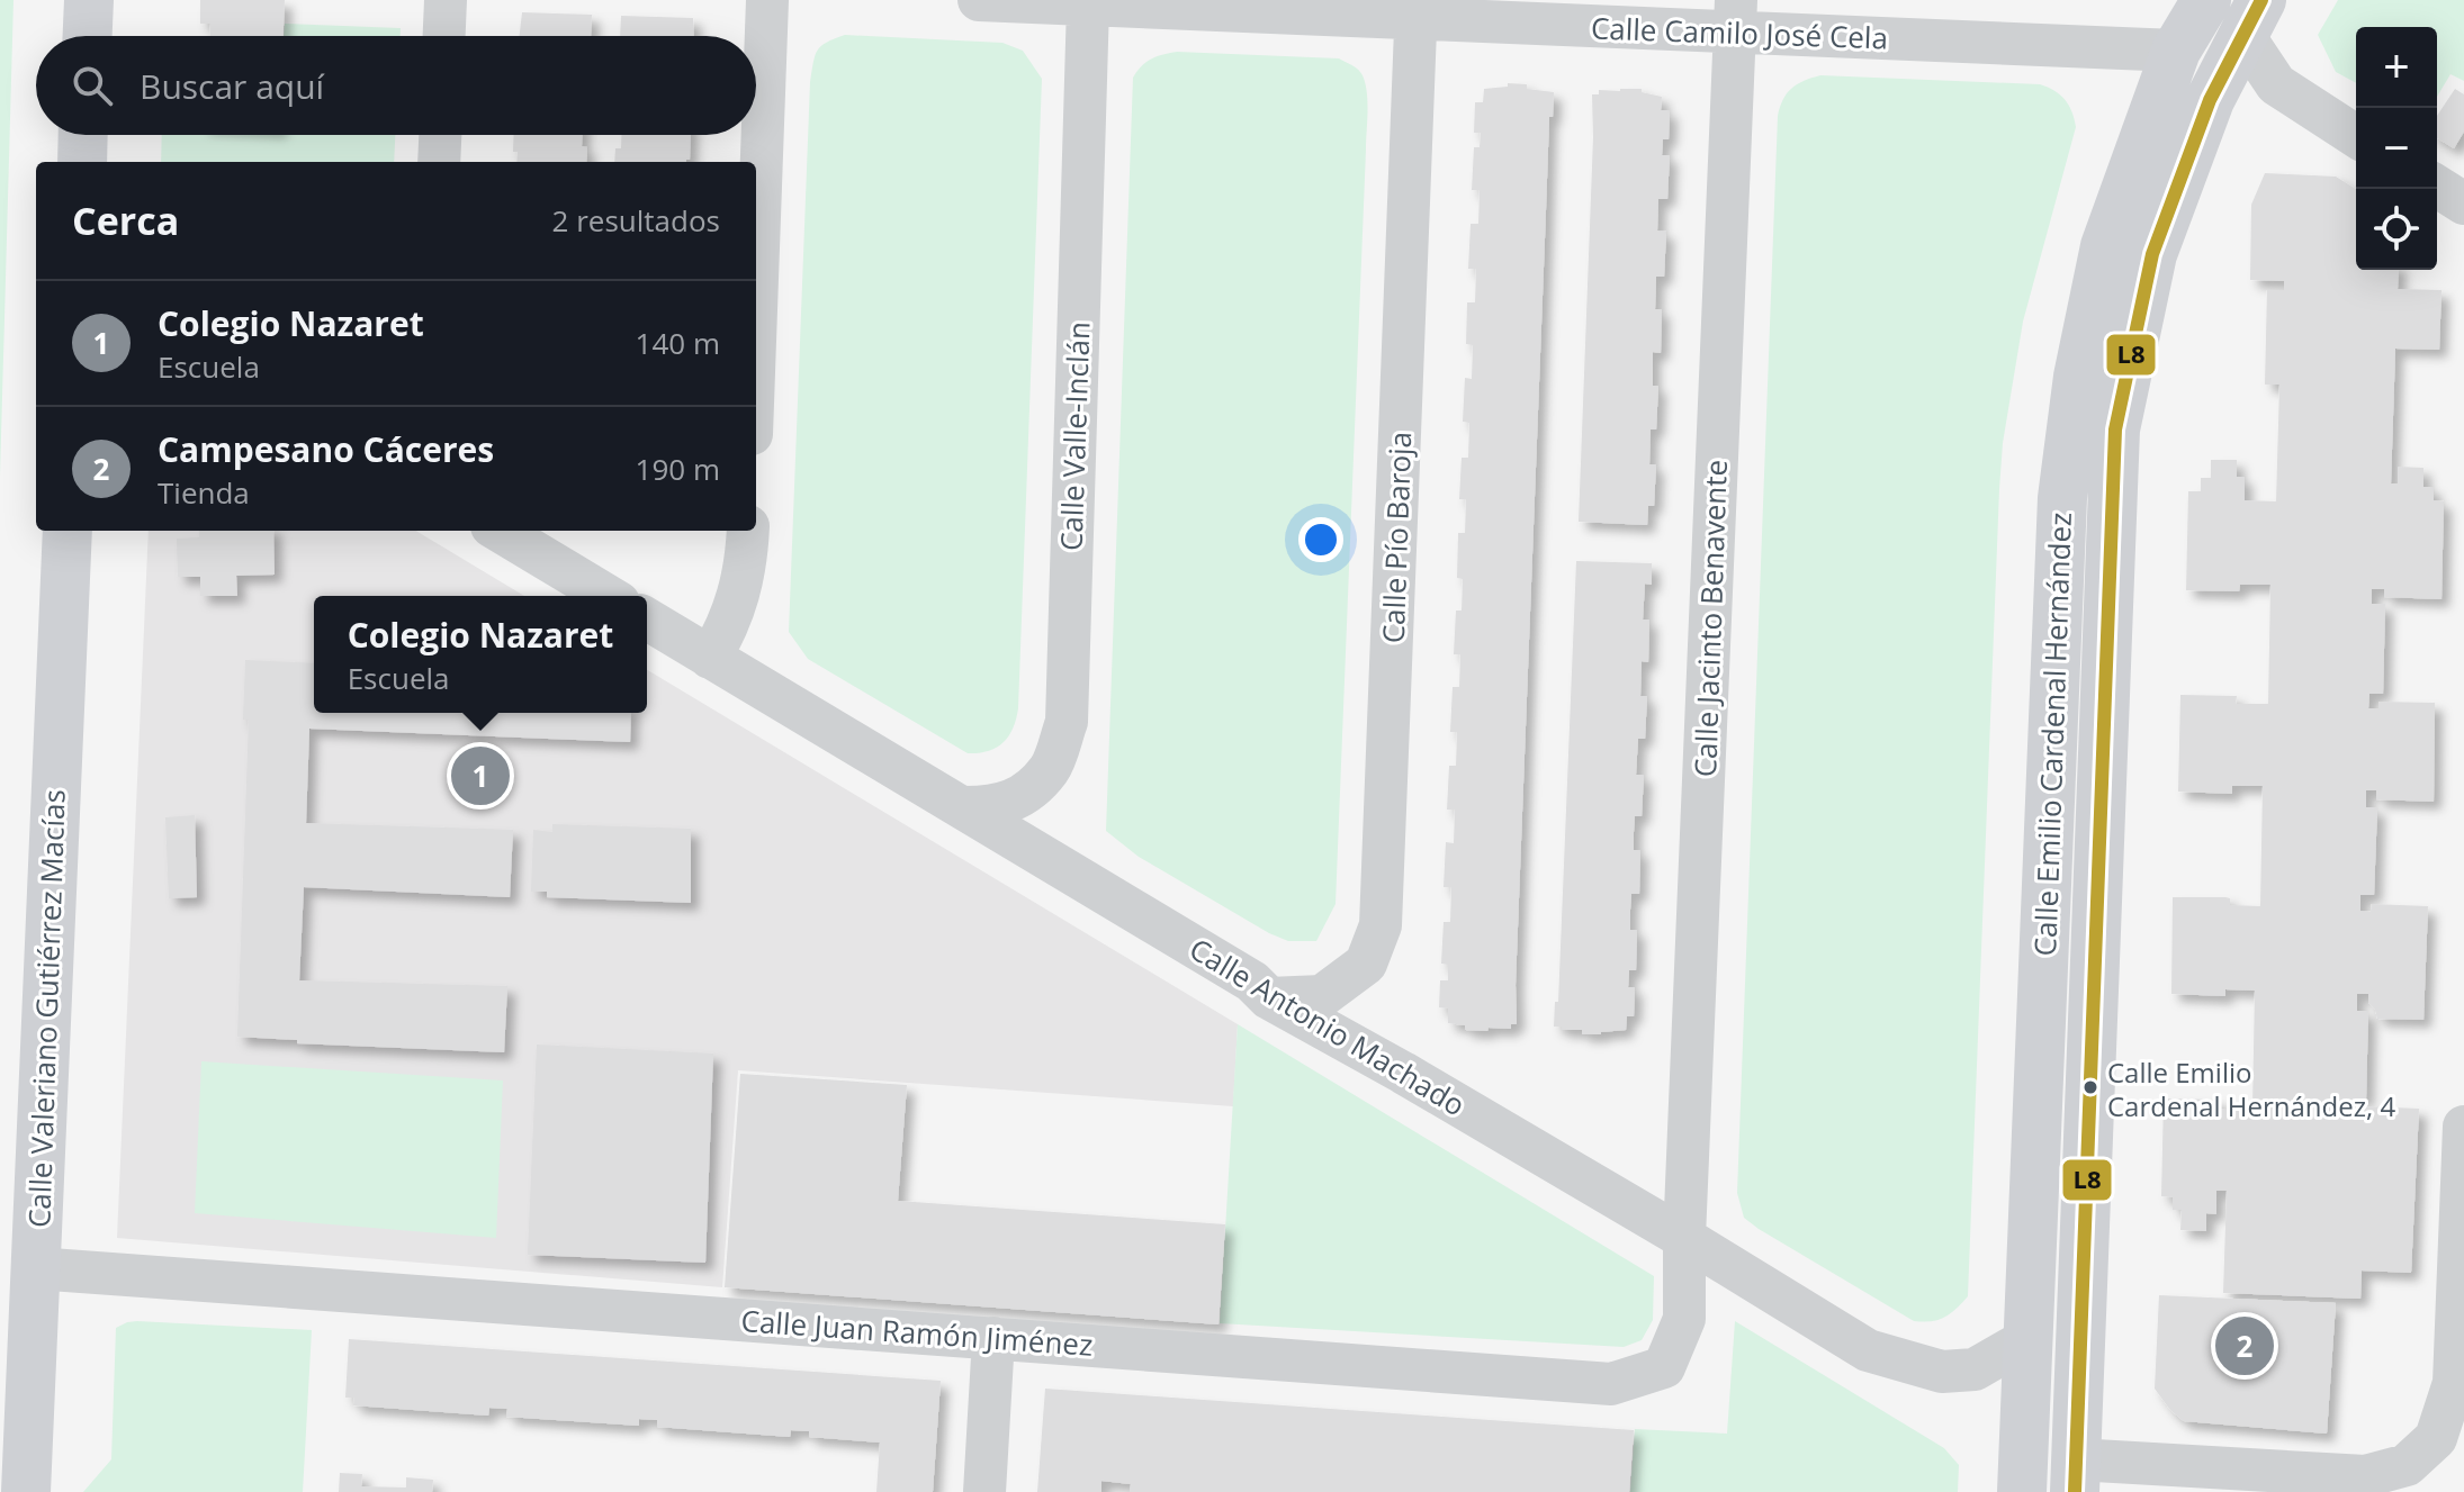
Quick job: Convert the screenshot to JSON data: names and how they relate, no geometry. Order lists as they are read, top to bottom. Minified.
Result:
{"streets":{"main road":["Calle Emilio Cardenal Hernández","Calle Valeriano Gutiérrez Macías"],"street":["Calle Camilo José Cela","Calle Valle-Inclán","Calle Pío Baroja","Calle Jacinto Benavente","Calle Antonio Machado","Calle Juan Ramón Jiménez"]},"crossings":[["Calle Camilo José Cela","Calle Valle-Inclán"],["Calle Camilo José Cela","Calle Pío Baroja"],["Calle Camilo José Cela","Calle Jacinto Benavente"],["Calle Camilo José Cela","Calle Emilio Cardenal Hernández"],["Calle Valle-Inclán","Calle Antonio Machado"],["Calle Pío Baroja","Calle Antonio Machado"],["Calle Jacinto Benavente","Calle Antonio Machado"],["Calle Jacinto Benavente","Calle Juan Ramón Jiménez"],["Calle Emilio Cardenal Hernández","Calle Antonio Machado"],["Calle Valeriano Gutiérrez Macías","Calle Juan Ramón Jiménez"],["Calle Antonio Machado","Calle Juan Ramón Jiménez"]],"places":["Calle Emilio Cardenal Hernández, 4"],"lines":["transit line L8"],"page":{"map_buttons":["+","−"],"search":"Buscar aquí","heading":["Cerca","2 resultados"],"list":[{"mark":"1","name":"Colegio Nazaret","note":"Escuela","value":"140 m"},{"mark":"2","name":"Campesano Cáceres","note":"Tienda","value":"190 m"}],"popup":["Colegio Nazaret","Escuela"],"pins":["1","2"]}}
